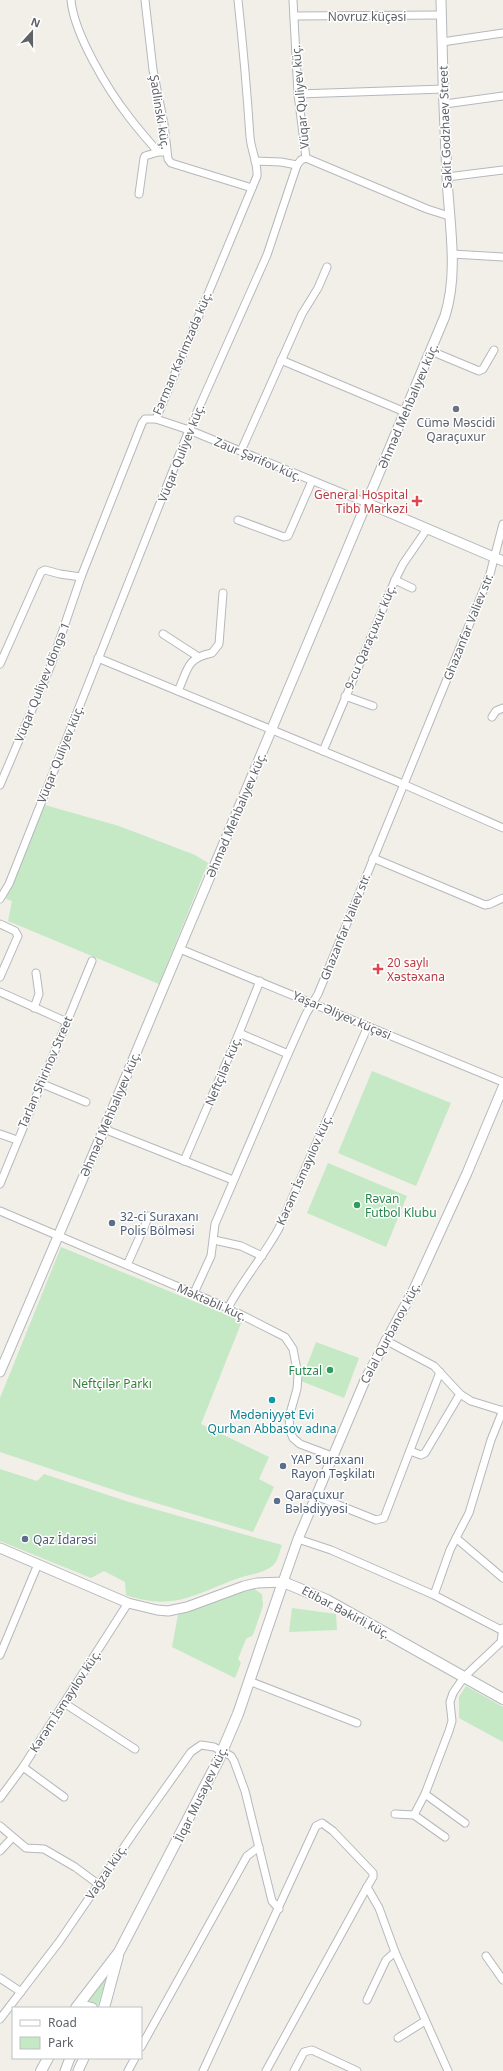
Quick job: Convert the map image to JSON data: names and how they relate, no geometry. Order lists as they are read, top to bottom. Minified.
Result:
{"streets":{"main road":["Etibar Bəkirli küç.","İlqar Musayev küç."],"street":["Novruz küçəsi","Vüqar Quliyev küç.","Şadlinski küç.","Sakit Godzhaev Street","Fərman Kərimzadə küç.","Əhməd Mehbalıyev küç.","Zaur Şərifov küç.","Ghazanfar Valiev str.","9-cu Qaraçuxur küç.","Vüqar Quliyev döngə 1","Yaşar Əliyev küçəsi","Neftçilər küç.","Tarlan Shirinov Street","Kərəm İsmayılov küç.","Məktəbli küç.","Cəlal Qurbanov küç.","Vağzal küç."]},"crossings":[["Novruz küçəsi","Vüqar Quliyev küç."],["Novruz küçəsi","Sakit Godzhaev Street"],["Vüqar Quliyev küç.","Zaur Şərifov küç."],["Şadlinski küç.","Fərman Kərimzadə küç."],["Sakit Godzhaev Street","Əhməd Mehbalıyev küç."],["Fərman Kərimzadə küç.","Zaur Şərifov küç."],["Fərman Kərimzadə küç.","Vüqar Quliyev döngə 1"],["Əhməd Mehbalıyev küç.","Zaur Şərifov küç."],["Əhməd Mehbalıyev küç.","Yaşar Əliyev küçəsi"],["Əhməd Mehbalıyev küç.","Məktəbli küç."],["Zaur Şərifov küç.","Ghazanfar Valiev str."],["Zaur Şərifov küç.","9-cu Qaraçuxur küç."],["Ghazanfar Valiev str.","Yaşar Əliyev küçəsi"],["Ghazanfar Valiev str.","Məktəbli küç."],["Yaşar Əliyev küçəsi","Neftçilər küç."],["Yaşar Əliyev küçəsi","Kərəm İsmayılov küç."],["Kərəm İsmayılov küç.","Məktəbli küç."],["Kərəm İsmayılov küç.","Etibar Bəkirli küç."],["Məktəbli küç.","Cəlal Qurbanov küç."],["Cəlal Qurbanov küç.","Etibar Bəkirli küç."],["Cəlal Qurbanov küç.","İlqar Musayev küç."],["Etibar Bəkirli küç.","İlqar Musayev küç."],["İlqar Musayev küç.","Vağzal küç."]],"parks":["Neftçilər Parkı"],"places":{"other":["Cümə Məscidi Qaraçuxur","Rəvan Futbol Klubu","32-ci Suraxanı Polis Bölməsi","Futzal","Mədəniyyət Evi Qurban Abbasov adına","YAP Suraxanı Rayon Təşkilatı","Qaraçuxur Bələdiyyəsi","Qaz İdarəsi"],"health":["General Hospital Tibb Mərkəzi","20 saylı Xəstəxana"]},"legend":["Road","Park"],"north":"top"}
